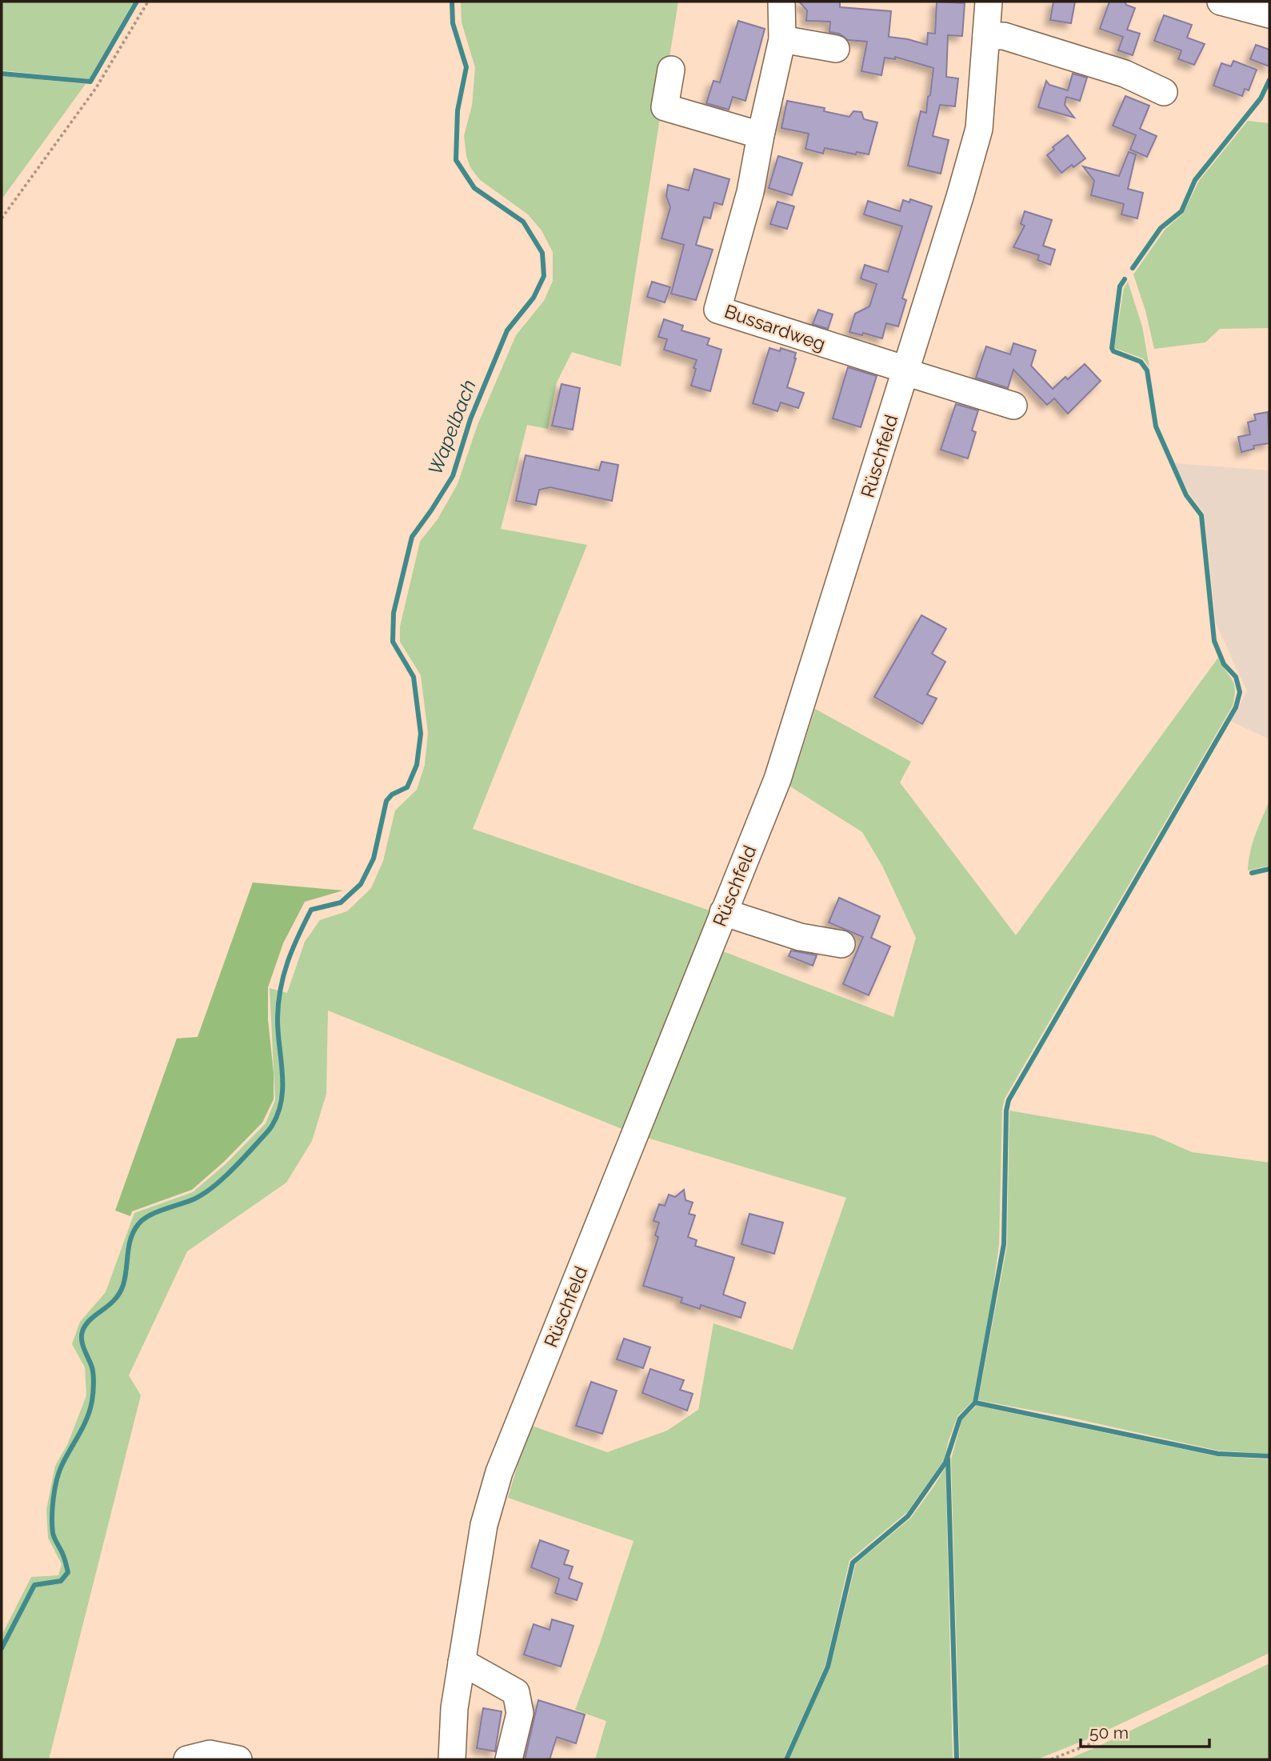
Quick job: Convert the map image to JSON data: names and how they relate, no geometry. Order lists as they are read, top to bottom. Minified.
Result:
{"streets":{"street":["Bussardweg","Rüschfeld"]},"crossings":[["Bussardweg","Rüschfeld"]],"water":["Wapelbach"],"scale_bar":"50 m"}
